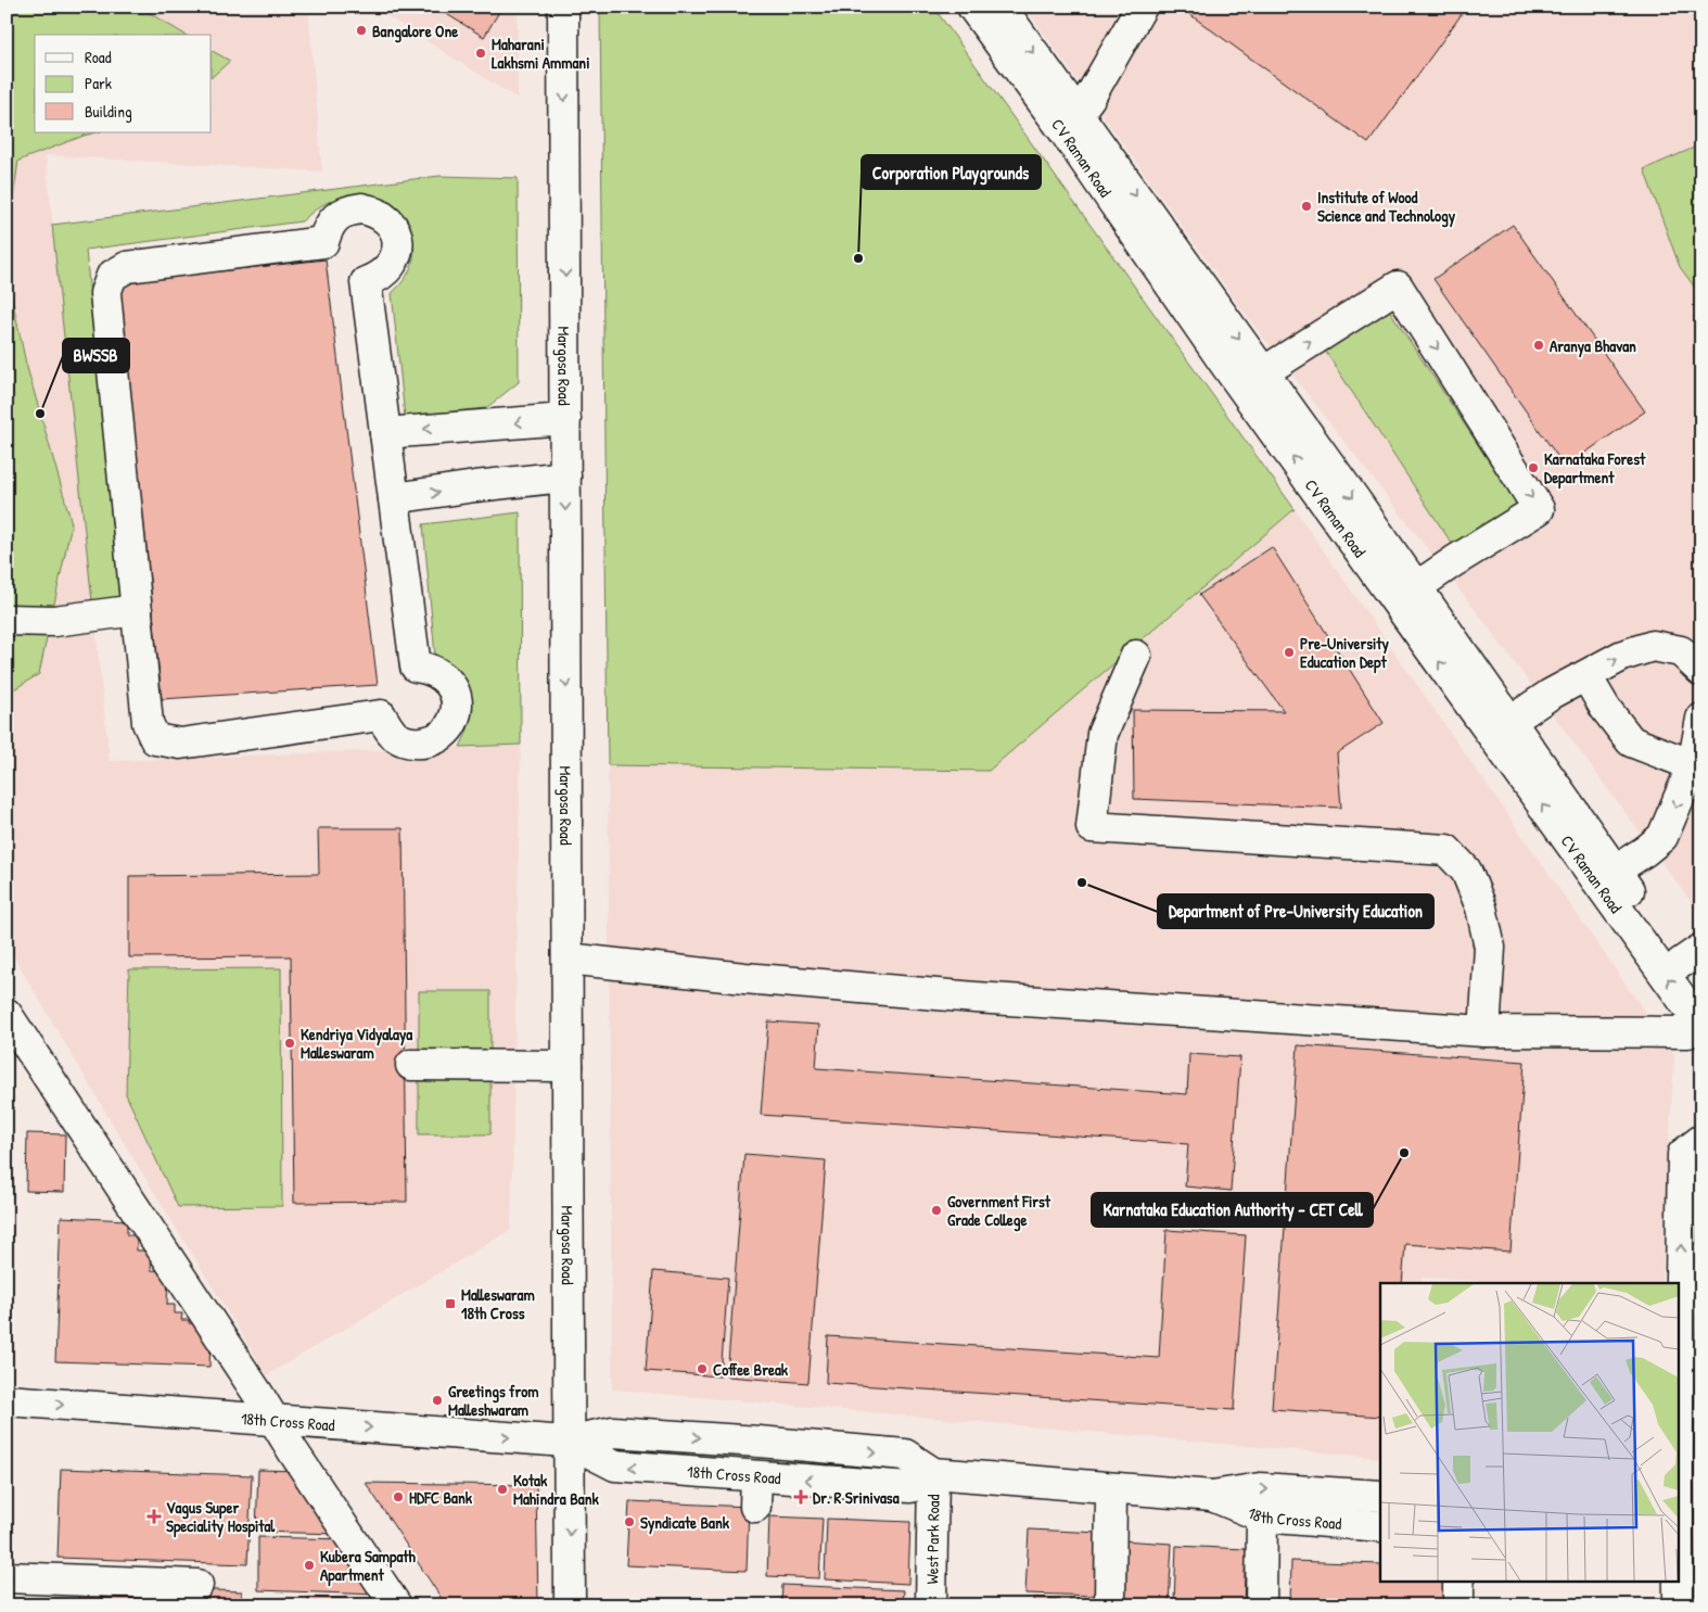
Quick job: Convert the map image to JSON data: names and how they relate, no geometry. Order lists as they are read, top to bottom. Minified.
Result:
{"streets":{"main road":["CV Raman Road","Margosa Road","18th Cross Road","West Park Road"]},"crossings":[["Margosa Road","18th Cross Road"],["18th Cross Road","West Park Road"]],"one_way":["Margosa Road"],"places":{"other":["Bangalore One","Maharani Lakhsmi Ammani","Institute of Wood Science and Technology","Corporation Playgrounds","Aranya Bhavan","BWSSB","Karnataka Forest Department","Pre-University Education Dept","Department of Pre-University Education","Kendriya Vidyalaya Malleswaram","Karnataka Education Authority - CET Cell","Government First Grade College","Coffee Break","Greetings from Malleshwaram","Kotak Mahindra Bank","HDFC Bank","Syndicate Bank","Kubera Sampath Apartment"],"transit":["Malleswaram 18th Cross"],"health":["Dr. R Srinivasa","Vagus Super Speciality Hospital"]},"legend":["Road","Park","Building"]}
